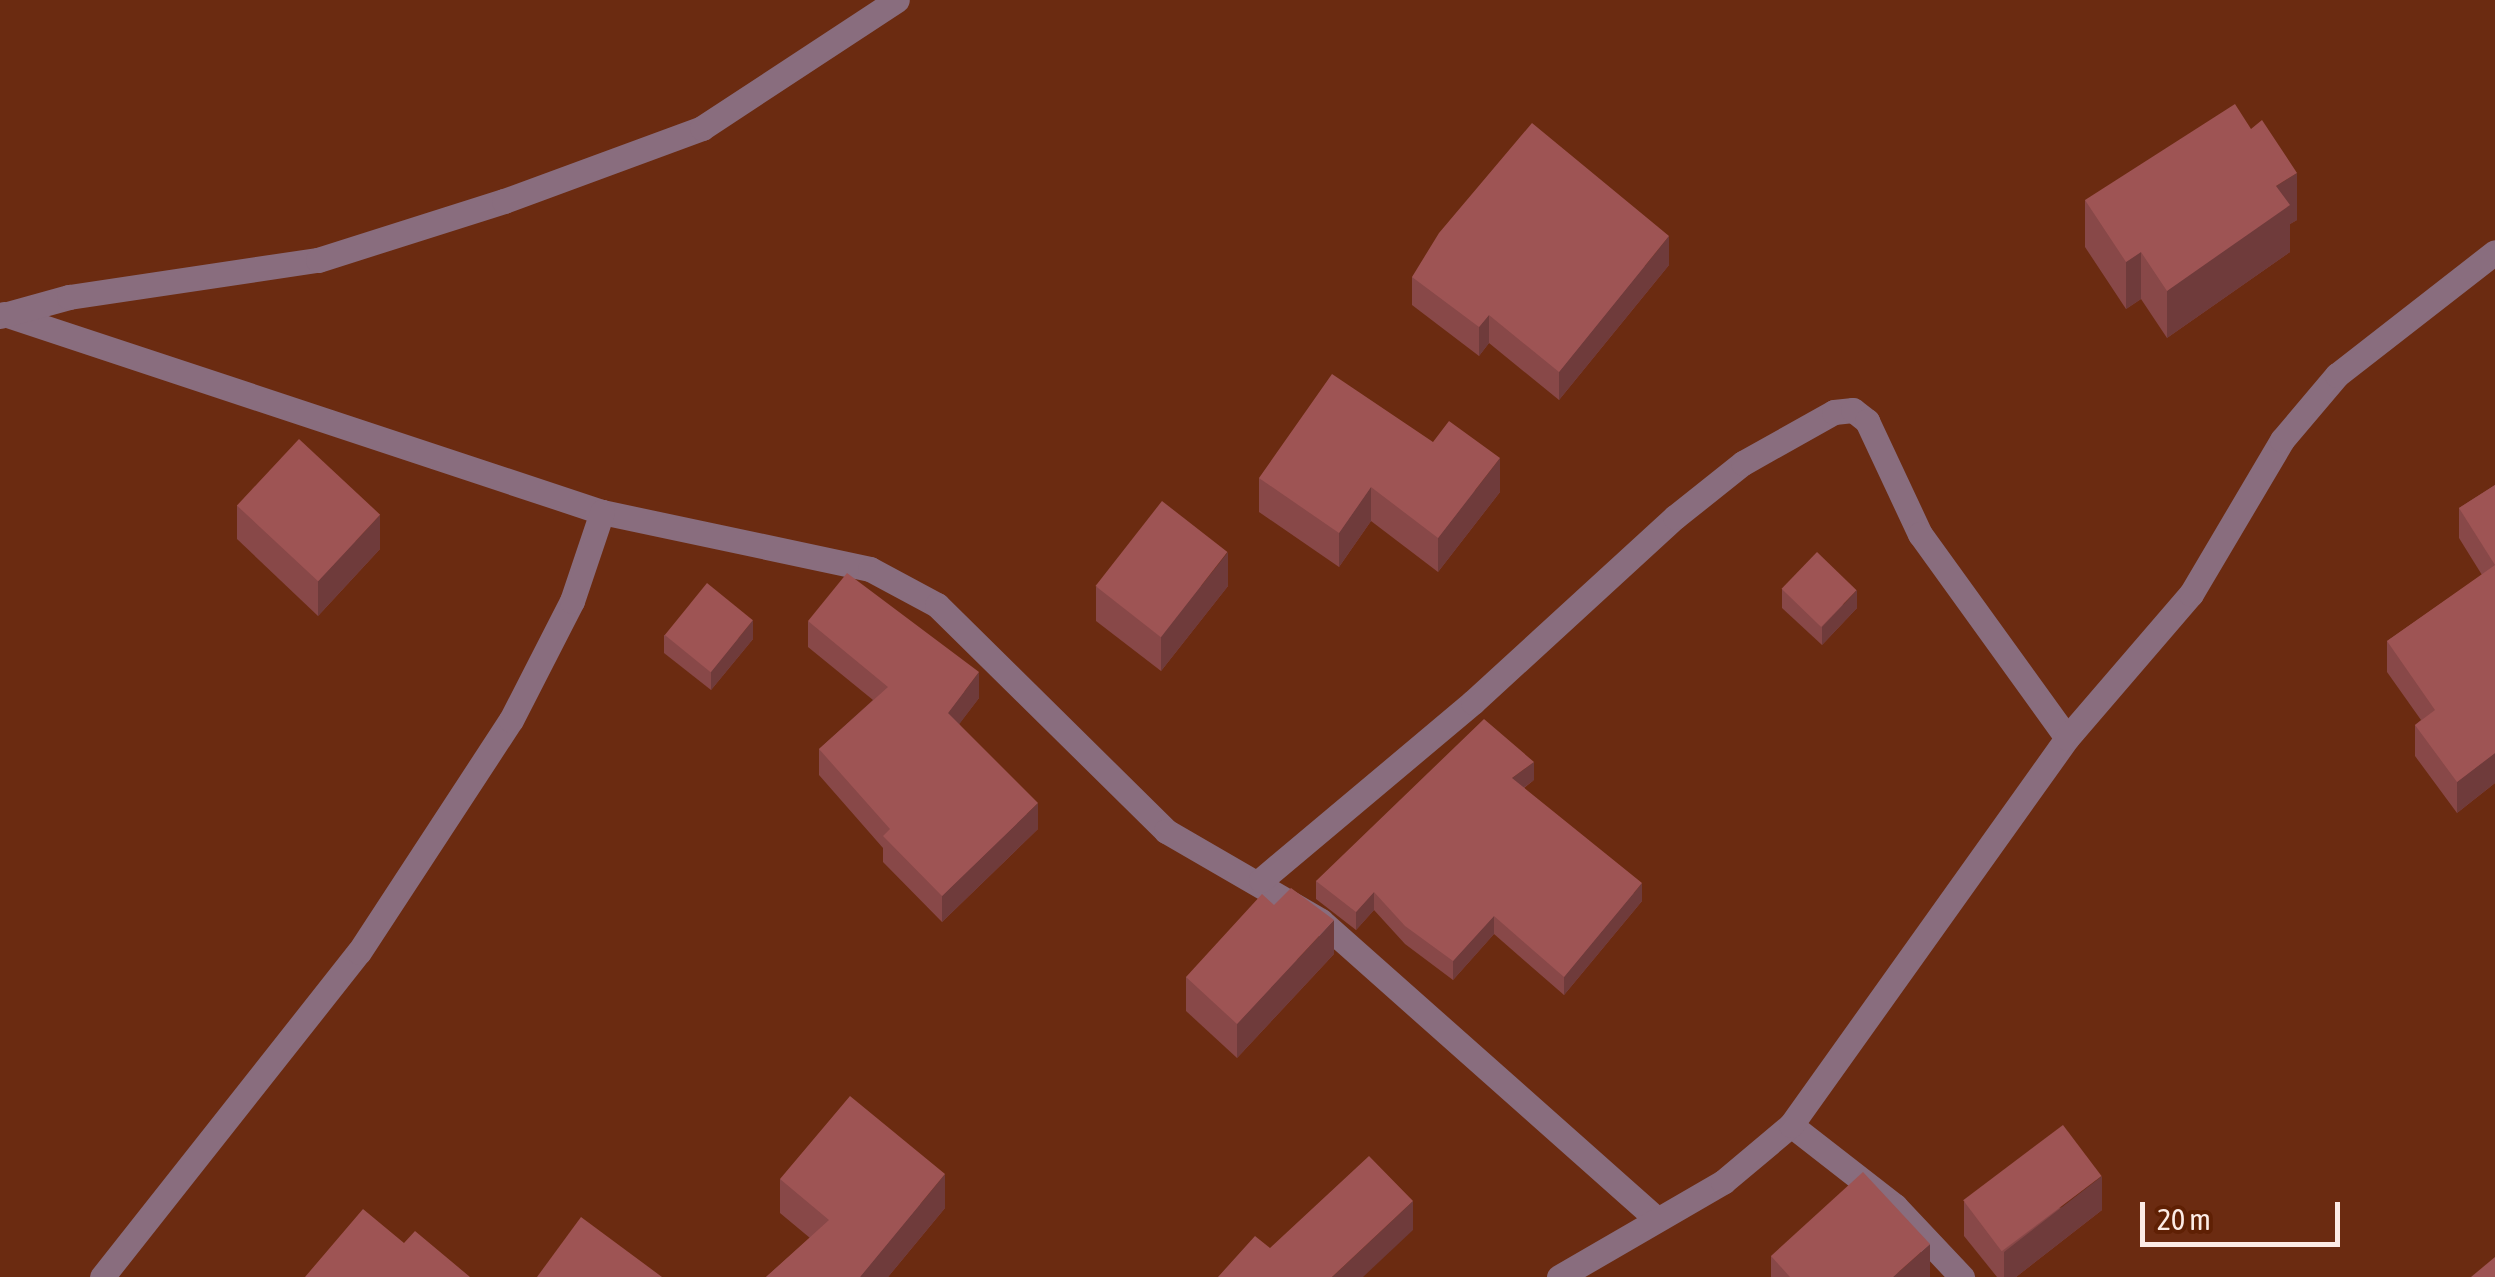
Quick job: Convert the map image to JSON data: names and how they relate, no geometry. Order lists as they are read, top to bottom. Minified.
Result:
{"scale_bar":"20 m"}
